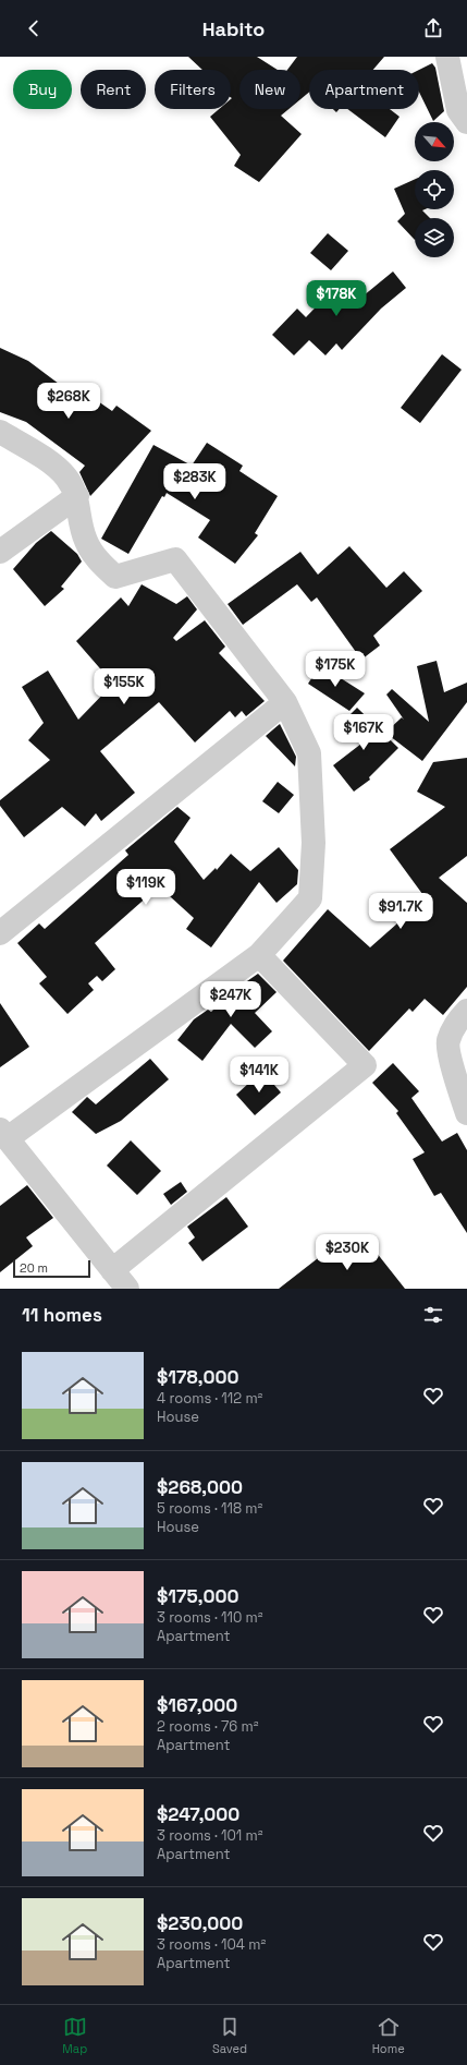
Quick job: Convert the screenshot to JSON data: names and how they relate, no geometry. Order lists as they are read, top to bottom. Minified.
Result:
{"scale_bar":"20 m","north":"bottom right","page":{"header":"Habito","chip":["Buy","Rent","Filters","New","Apartment"],"price":["$178K","$268K","$283K","$175K","$155K","$167K","$119K","$91.7K","$247K","$141K","$230K"],"scale":"20 m","heading":"11 homes","list":[{"name":"$178,000","note":"4 rooms · 112 m² · House"},{"name":"$268,000","note":"5 rooms · 118 m² · House"},{"name":"$175,000","note":"3 rooms · 110 m² · Apartment"},{"name":"$167,000","note":"2 rooms · 76 m² · Apartment"},{"name":"$247,000","note":"3 rooms · 101 m² · Apartment"},{"name":"$230,000","note":"3 rooms · 104 m² · Apartment"}],"tabs":["Map","Saved","Home"]}}
